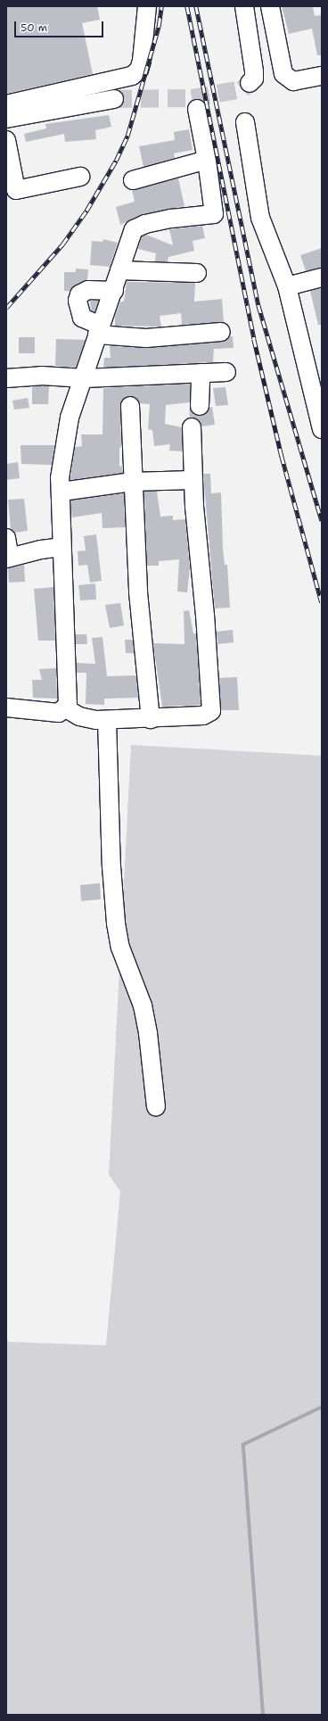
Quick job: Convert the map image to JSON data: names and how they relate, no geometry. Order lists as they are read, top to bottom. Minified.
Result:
{"scale_bar":"50 m"}
